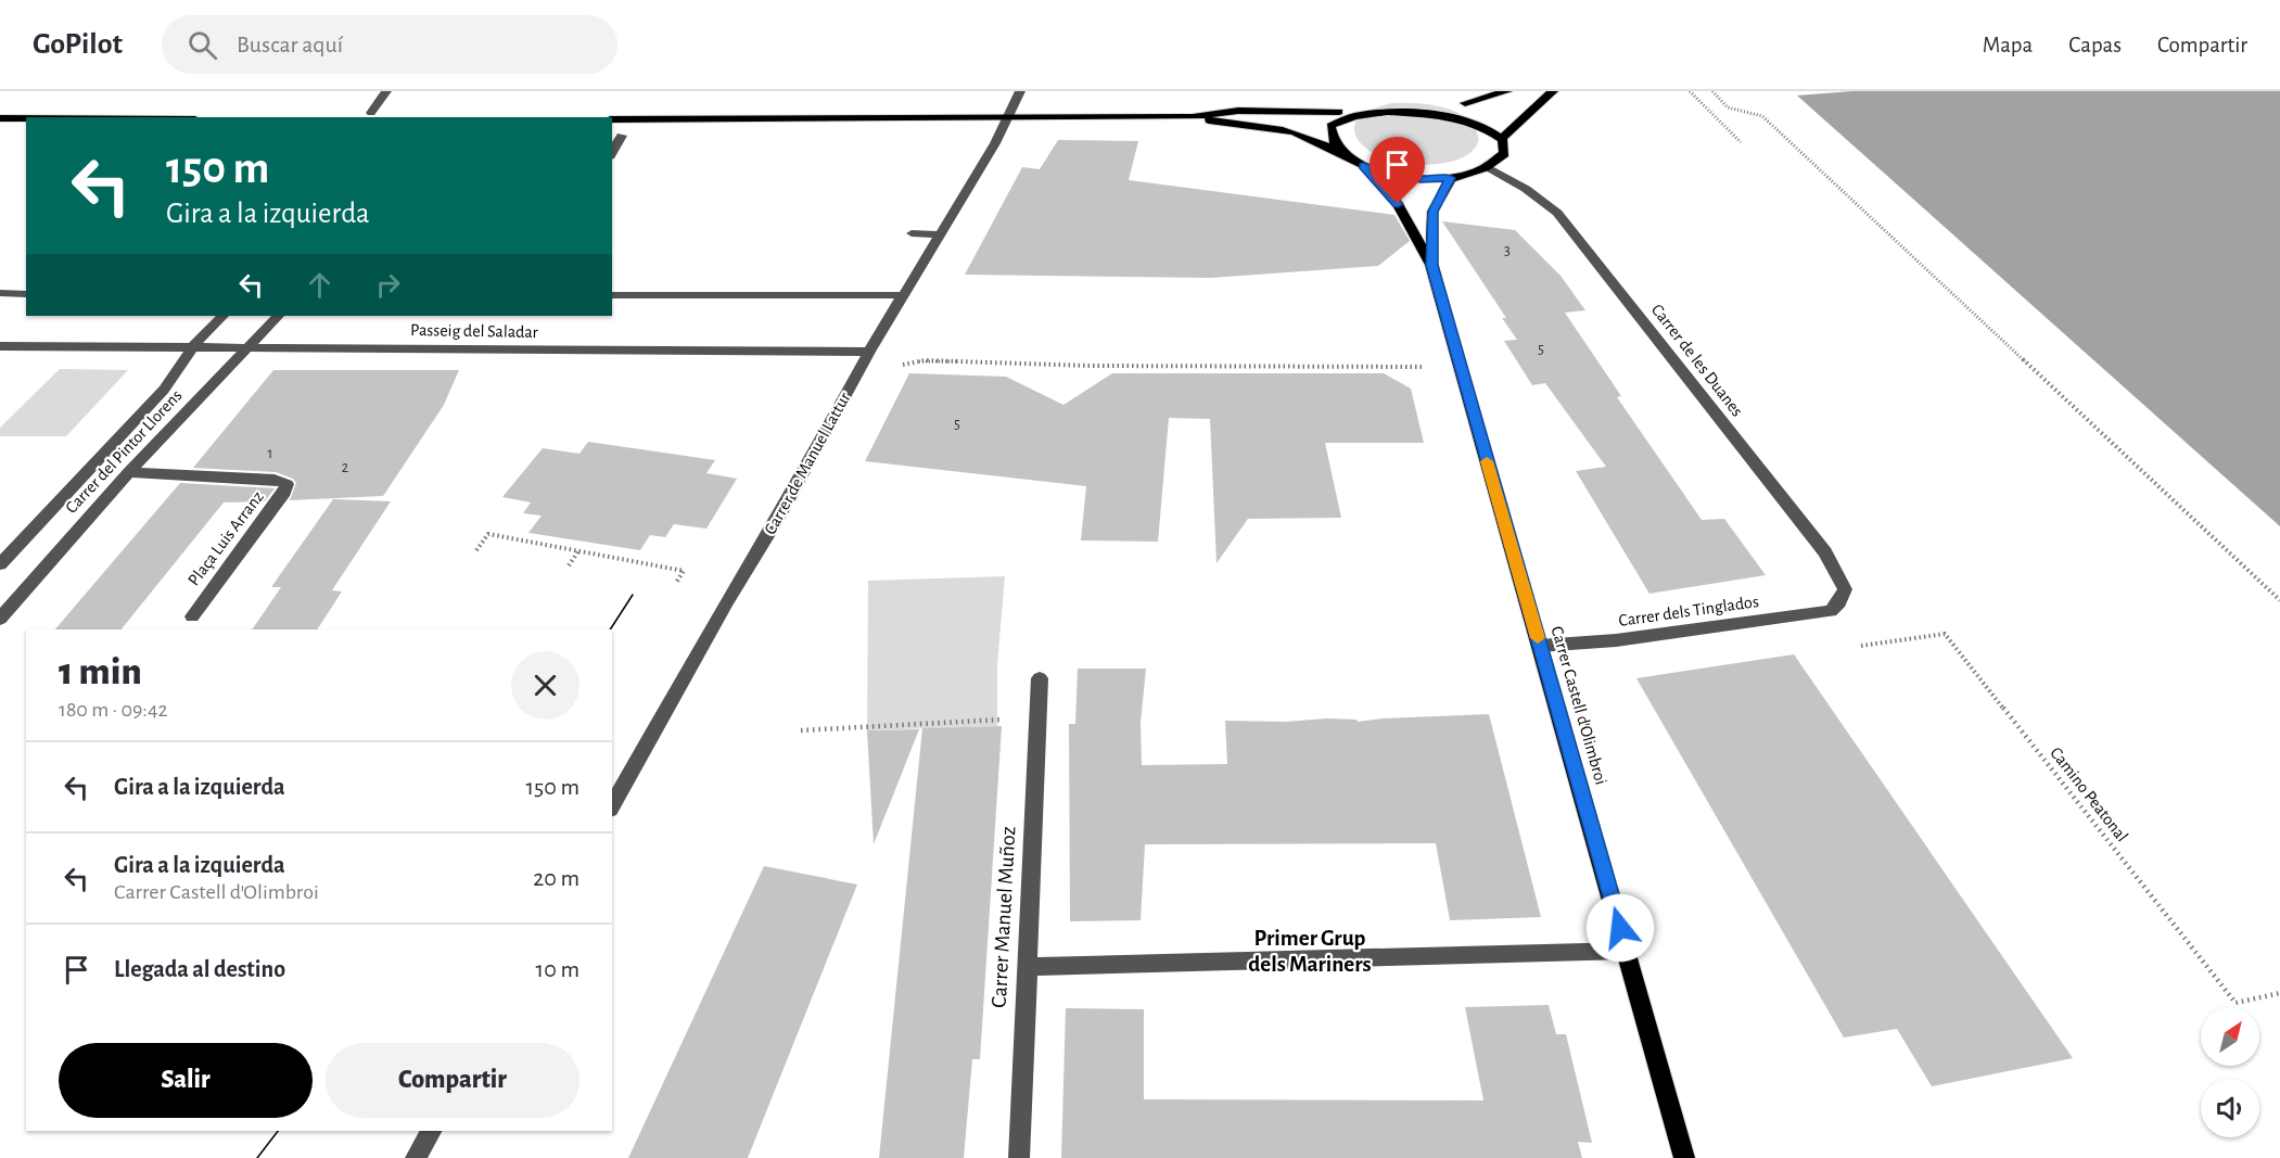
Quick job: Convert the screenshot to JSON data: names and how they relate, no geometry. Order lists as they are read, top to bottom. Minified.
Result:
{"streets":{"main road":["Carrer Castell d'Olimbroi"],"street":["Passeig del Saladar","Carrer de les Duanes","Carrer del Pintor Llorens","Carrer de Manuel Lattur","Plaça Luis Arranz","Carrer dels Tinglados","Carrer Manuel Muñoz"],"path":["Camino Peatonal"]},"crossings":[["Passeig del Saladar","Carrer del Pintor Llorens"],["Passeig del Saladar","Carrer de Manuel Lattur"],["Carrer de les Duanes","Carrer dels Tinglados"],["Carrer del Pintor Llorens","Plaça Luis Arranz"],["Carrer dels Tinglados","Carrer Castell d'Olimbroi"]],"districts":["Primer Grup dels Mariners"],"house_numbers":["3","5","5","1","2"],"north":"top right","page":{"header":"GoPilot","search":"Buscar aquí","nav":["Mapa","Capas","Compartir"],"turn":["150 m","Gira a la izquierda"],"heading":["1 min","180 m · 09:42"],"list":[{"name":"Gira a la izquierda","value":"150 m"},{"name":"Gira a la izquierda","note":"Carrer Castell d'Olimbroi","value":"20 m"},{"name":"Llegada al destino","value":"10 m"}],"buttons":["Salir","Compartir"]}}
